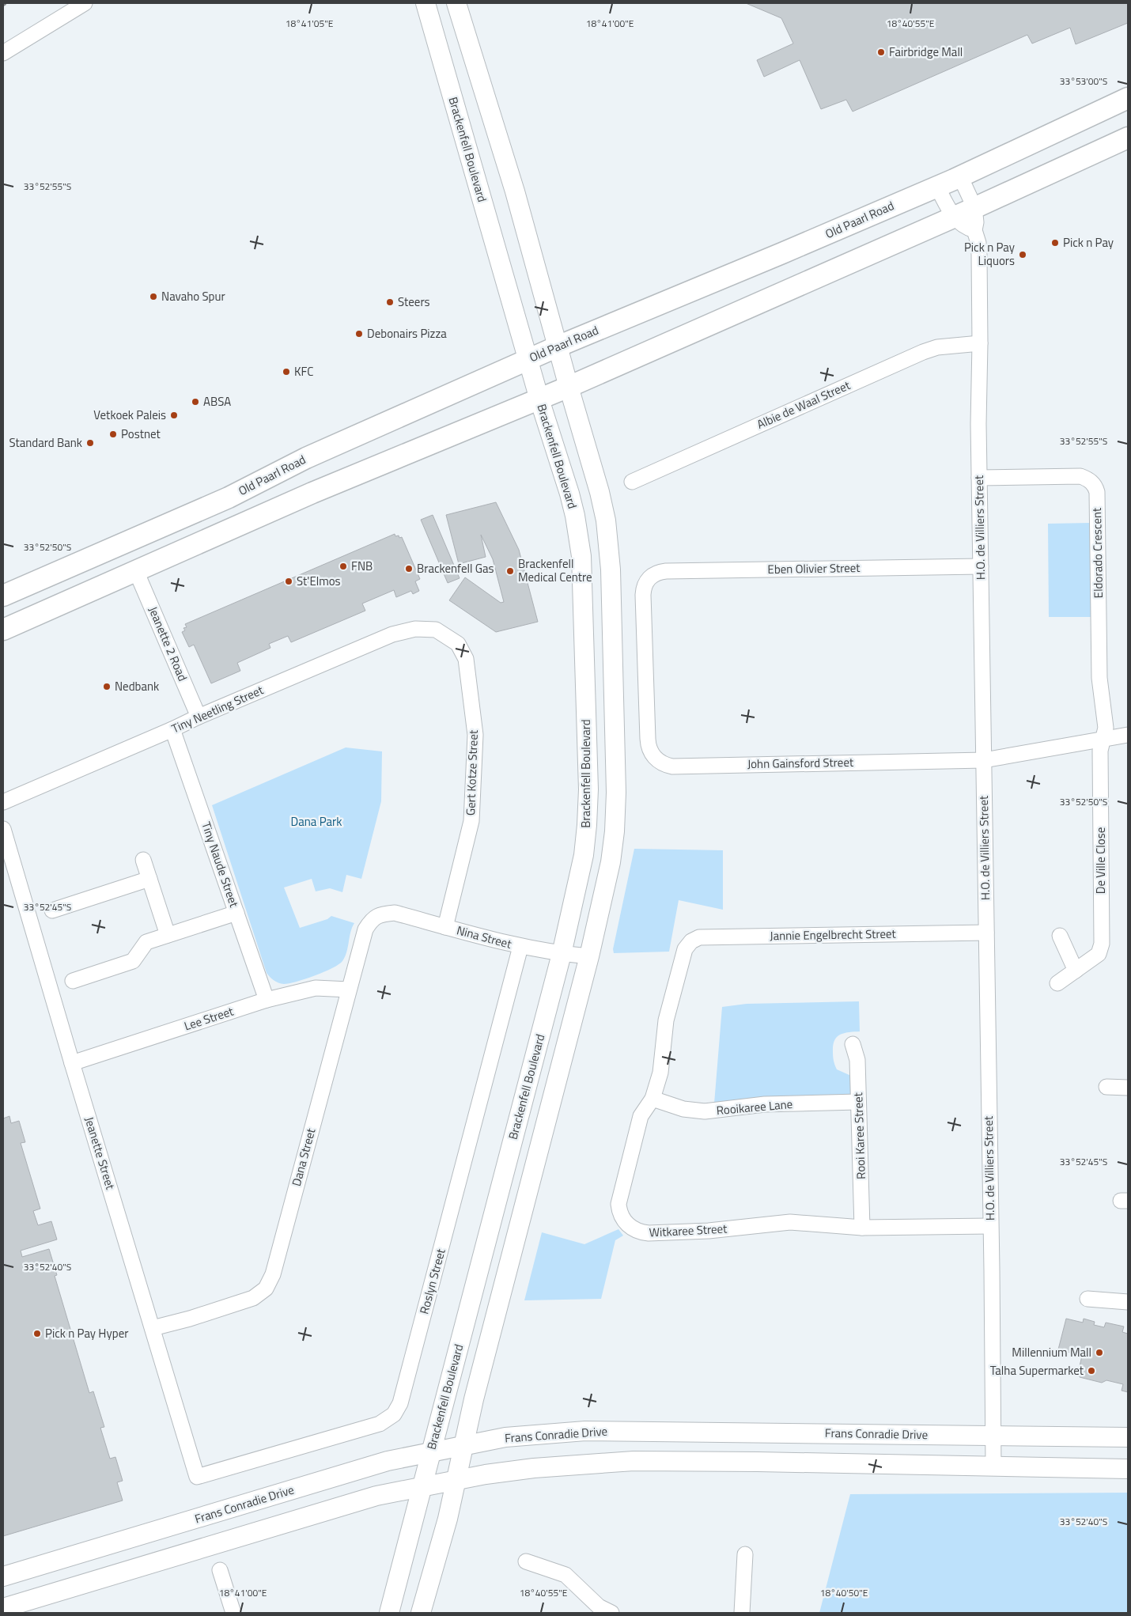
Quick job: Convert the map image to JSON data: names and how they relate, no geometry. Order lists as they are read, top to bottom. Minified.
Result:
{"streets":{"main road":["Old Paarl Road"],"street":["Brackenfell Boulevard","Albie de Waal Street","H.O. de Villiers Street","Eldorado Crescent","Eben Olivier Street","Jeanette 2 Road","Tiny Neetling Street","John Gainsford Street","Gert Kotze Street","De Ville Close","Tiny Naude Street","Jannie Engelbrecht Street","Nina Street","Lee Street","Rooikaree Lane","Rooi Karee Street","Jeanette Street","Dana Street","Witkaree Street","Roslyn Street","Frans Conradie Drive"]},"crossings":[["Brackenfell Boulevard","Old Paarl Road"],["Brackenfell Boulevard","Nina Street"],["Brackenfell Boulevard","Frans Conradie Drive"],["Albie de Waal Street","H.O. de Villiers Street"],["H.O. de Villiers Street","Eldorado Crescent"],["H.O. de Villiers Street","Eben Olivier Street"],["H.O. de Villiers Street","John Gainsford Street"],["H.O. de Villiers Street","Jannie Engelbrecht Street"],["H.O. de Villiers Street","Witkaree Street"],["H.O. de Villiers Street","Frans Conradie Drive"],["Eldorado Crescent","John Gainsford Street"],["Eldorado Crescent","De Ville Close"],["Eben Olivier Street","John Gainsford Street"],["Jeanette 2 Road","Tiny Neetling Street"],["Tiny Neetling Street","Gert Kotze Street"],["Tiny Neetling Street","Tiny Naude Street"],["John Gainsford Street","De Ville Close"],["Gert Kotze Street","Nina Street"],["Tiny Naude Street","Lee Street"],["Jannie Engelbrecht Street","Witkaree Street"],["Nina Street","Dana Street"],["Nina Street","Roslyn Street"],["Lee Street","Jeanette Street"],["Lee Street","Dana Street"],["Rooikaree Lane","Rooi Karee Street"],["Rooikaree Lane","Witkaree Street"],["Rooi Karee Street","Witkaree Street"],["Jeanette Street","Dana Street"],["Jeanette Street","Roslyn Street"]],"parks":["Dana Park"],"places":["Fairbridge Mall","Pick n Pay","Pick n Pay Liquors","Navaho Spur","Steers","Debonairs Pizza","KFC","ABSA","Vetkoek Paleis","Postnet","Standard Bank","FNB","Brackenfell Gas","Brackenfell Medical Centre","St'Elmos","Nedbank","Pick n Pay Hyper","Millennium Mall","Talha Supermarket"],"coordinates":["18°41'05\"E","18°41'00\"E","18°40'55\"E","33°53'00\"S","33°52'55\"S","33°52'50\"S","33°52'45\"S","33°52'40\"S","18°40'50\"E"]}
